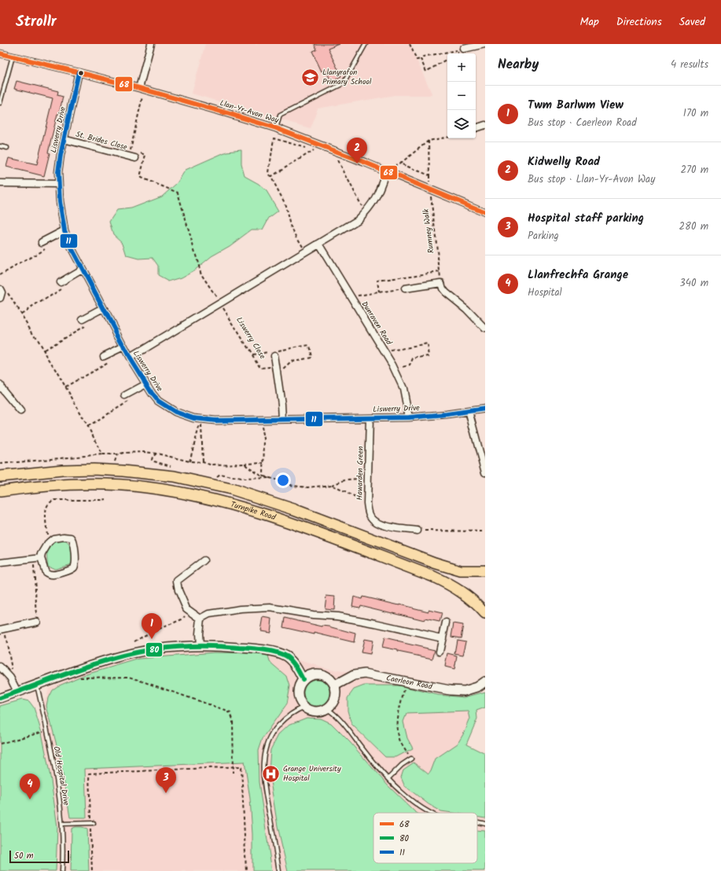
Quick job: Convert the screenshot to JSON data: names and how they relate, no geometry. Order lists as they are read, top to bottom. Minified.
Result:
{"streets":{"highway":["Turnpike Road"],"main road":["Caerleon Road"],"street":["Llan-Yr-Avon Way","Liswerry Drive","St. Brides Close","Dunraven Road","Liswerry Close","Hawarden Green"],"lane":["Old Hospital Drive"],"path":["Rumney Walk"]},"crossings":[["Llan-Yr-Avon Way","Liswerry Drive"],["Llan-Yr-Avon Way","Rumney Walk"],["Liswerry Drive","St. Brides Close"],["Liswerry Drive","Dunraven Road"],["Liswerry Drive","Liswerry Close"],["Liswerry Drive","Hawarden Green"],["St. Brides Close","Liswerry Close"]],"places":{"school or university":["Llanyrafon Primary School"],"hospital":["Grange University Hospital"]},"lines":["transit line 68","transit line 11","transit line 80"],"legend":["68","80","11"],"scale_bar":"50 m","page":{"header":"Strollr","nav":["Map","Directions","Saved"],"heading":["Nearby","4 results"],"map_buttons":["+","−"],"list":[{"mark":"1","name":"Twm Barlwm View","note":"Bus stop · Caerleon Road","value":"170 m"},{"mark":"2","name":"Kidwelly Road","note":"Bus stop · Llan-Yr-Avon Way","value":"270 m"},{"mark":"3","name":"Hospital staff parking","note":"Parking","value":"280 m"},{"mark":"4","name":"Llanfrechfa Grange","note":"Hospital","value":"340 m"}],"pins":["2","1","3","4"],"scale":"50 m"}}
